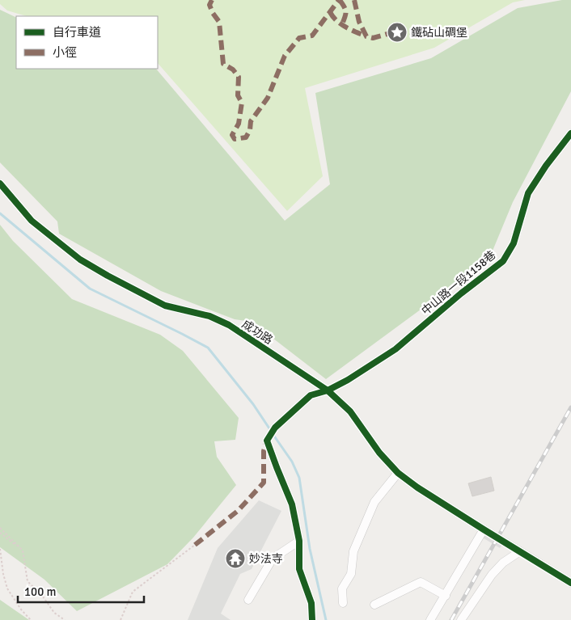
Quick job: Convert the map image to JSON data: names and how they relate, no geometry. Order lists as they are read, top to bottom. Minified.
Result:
{"streets":{"street":["中山路一段1158巷","成功路"]},"crossings":[["中山路一段1158巷","成功路"]],"places":{"place":["鐵砧山碉堡"],"temple":["妙法寺"]},"legend":["自行車道","小徑"],"scale_bar":"100 m"}
